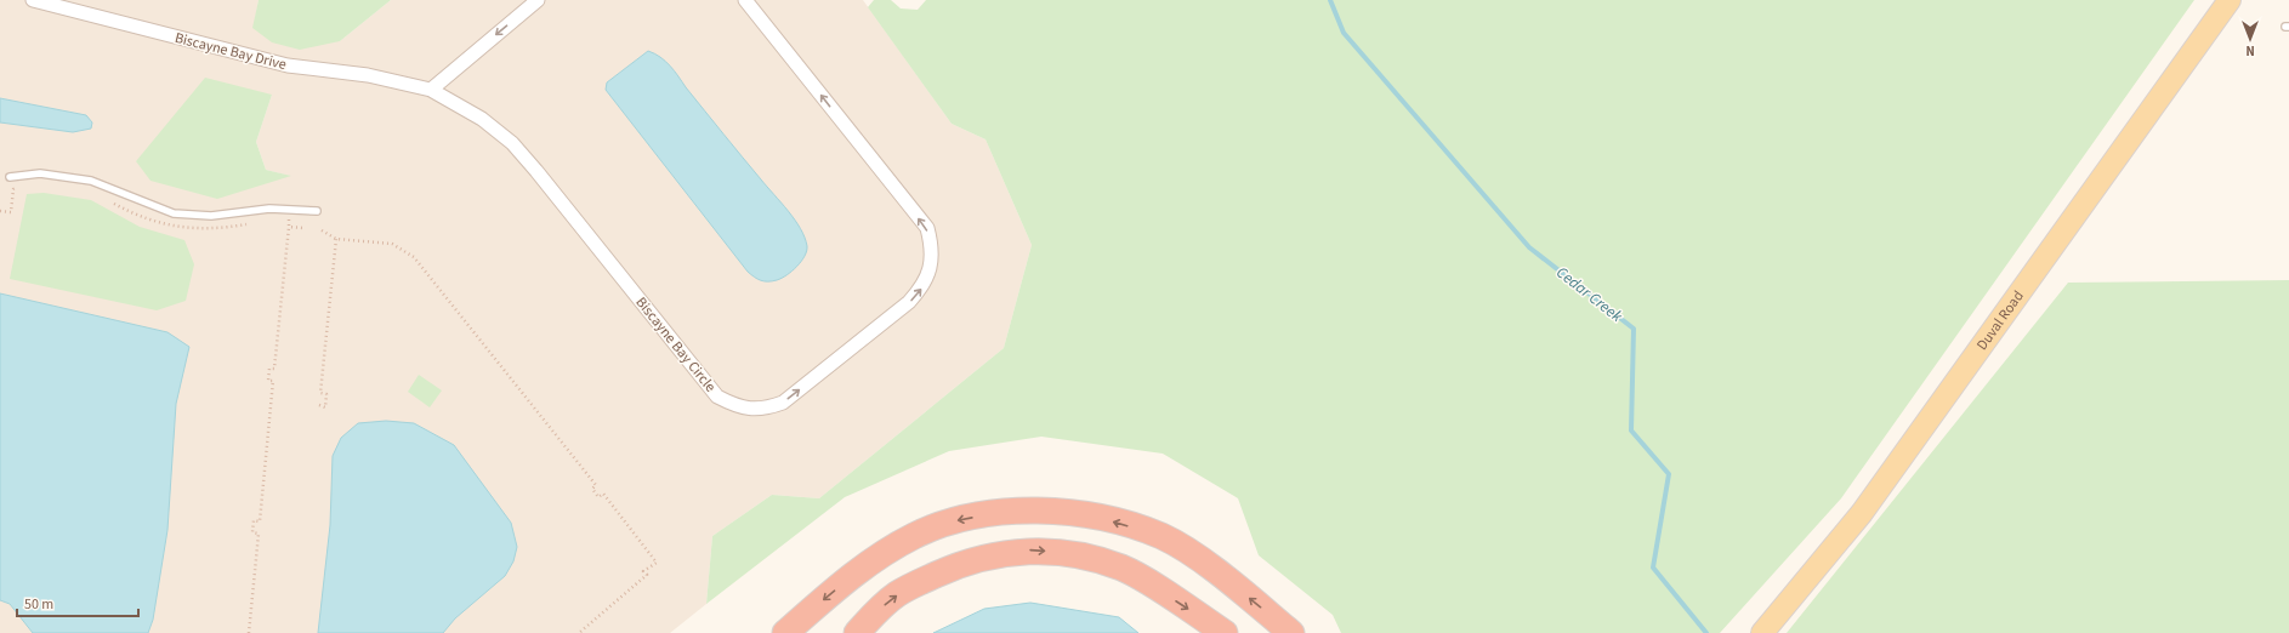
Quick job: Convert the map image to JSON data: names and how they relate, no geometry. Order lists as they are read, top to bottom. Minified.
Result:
{"streets":{"main road":["Duval Road"],"street":["Biscayne Bay Drive","Biscayne Bay Circle"]},"crossings":[["Biscayne Bay Drive","Biscayne Bay Circle"]],"water":["Cedar Creek"],"scale_bar":"50 m","north":"bottom"}
